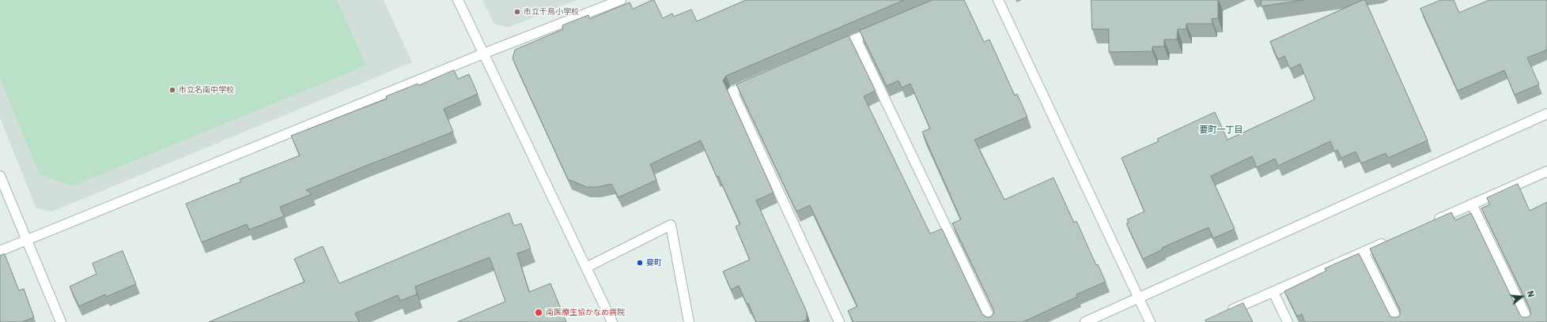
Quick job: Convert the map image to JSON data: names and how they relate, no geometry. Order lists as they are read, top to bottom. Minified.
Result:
{"districts":["要町一丁目"],"places":["市立千鳥小学校","市立名南中学校","要町","南医療生協かなめ病院"],"north":"right"}
